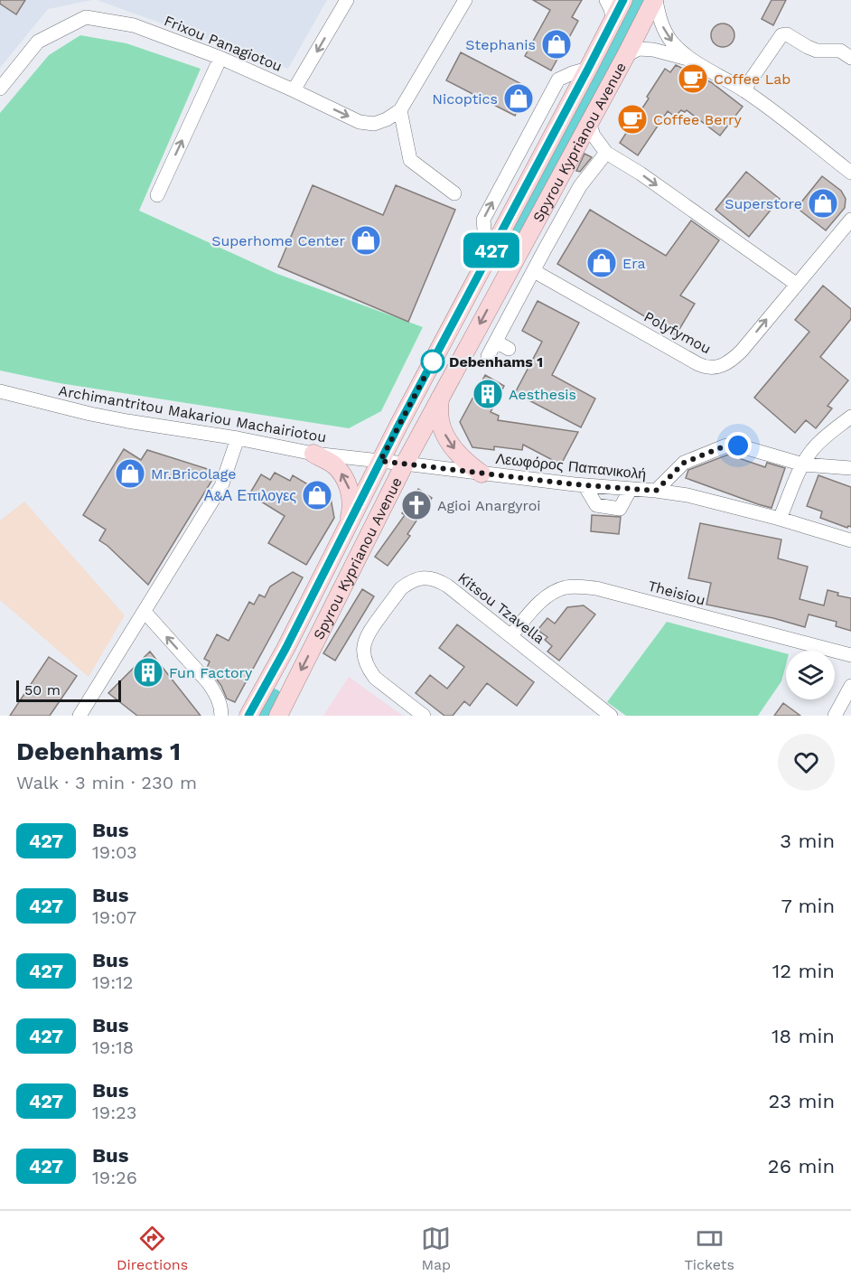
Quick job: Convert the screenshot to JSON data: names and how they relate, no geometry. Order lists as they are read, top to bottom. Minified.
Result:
{"streets":{"main road":["Spyrou Kyprianou Avenue"],"street":["Frixou Panagiotou","Polyfymou","Archimantritou Makariou Machairiotou","Λεωφόρος Παπανικολή","Theisiou","Kitsou Tzavella"]},"crossings":[["Spyrou Kyprianou Avenue","Archimantritou Makariou Machairiotou"],["Spyrou Kyprianou Avenue","Λεωφόρος Παπανικολή"],["Archimantritou Makariou Machairiotou","Λεωφόρος Παπανικολή"],["Theisiou","Kitsou Tzavella"]],"one_way":["Polyfymou"],"places":{"shop":["Stephanis","Nicoptics","Superstore","Superhome Center","Era","Mr.Bricolage","Α&Α Επιλογες"],"cafe":["Coffee Lab","Coffee Berry"],"other":["Debenhams 1"],"building":["Aesthesis","Fun Factory"],"church":["Agioi Anargyroi"]},"lines":["bus line 427"],"scale_bar":"50 m","page":{"on_map":"427","scale":"50 m","heading":["Debenhams 1","Walk · 3 min · 230 m"],"list":[{"mark":"427","name":"Bus","note":"19:03","value":"3 min"},{"mark":"427","name":"Bus","note":"19:07","value":"7 min"},{"mark":"427","name":"Bus","note":"19:12","value":"12 min"},{"mark":"427","name":"Bus","note":"19:18","value":"18 min"},{"mark":"427","name":"Bus","note":"19:23","value":"23 min"},{"mark":"427","name":"Bus","note":"19:26","value":"26 min"}],"tabs":["Directions","Map","Tickets"]}}
